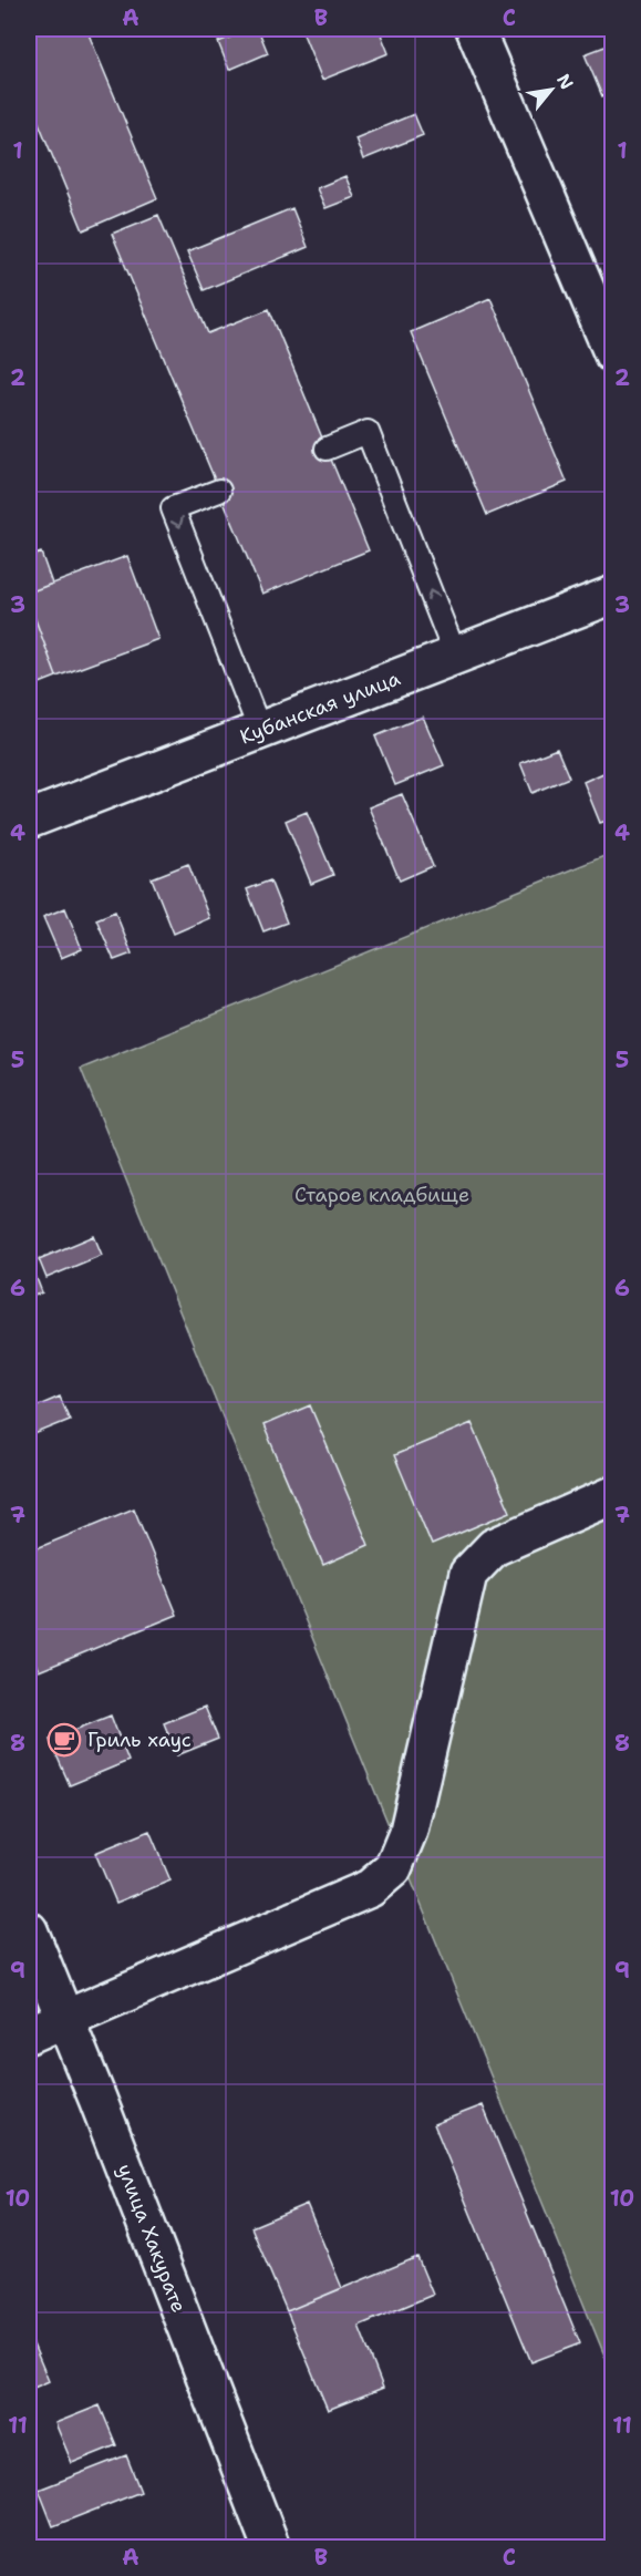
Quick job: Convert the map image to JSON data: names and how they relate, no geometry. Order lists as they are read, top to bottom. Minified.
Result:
{"streets":{"street":["Кубанская улица","улица Хакурате"]},"parks":["Старое кладбище"],"places":{"cafe":["Гриль хаус"]},"north":"top right","grid":{"columns":["A","B","C"],"rows":["1","2","3","4","5","6","7","8","9","10","11"]}}
